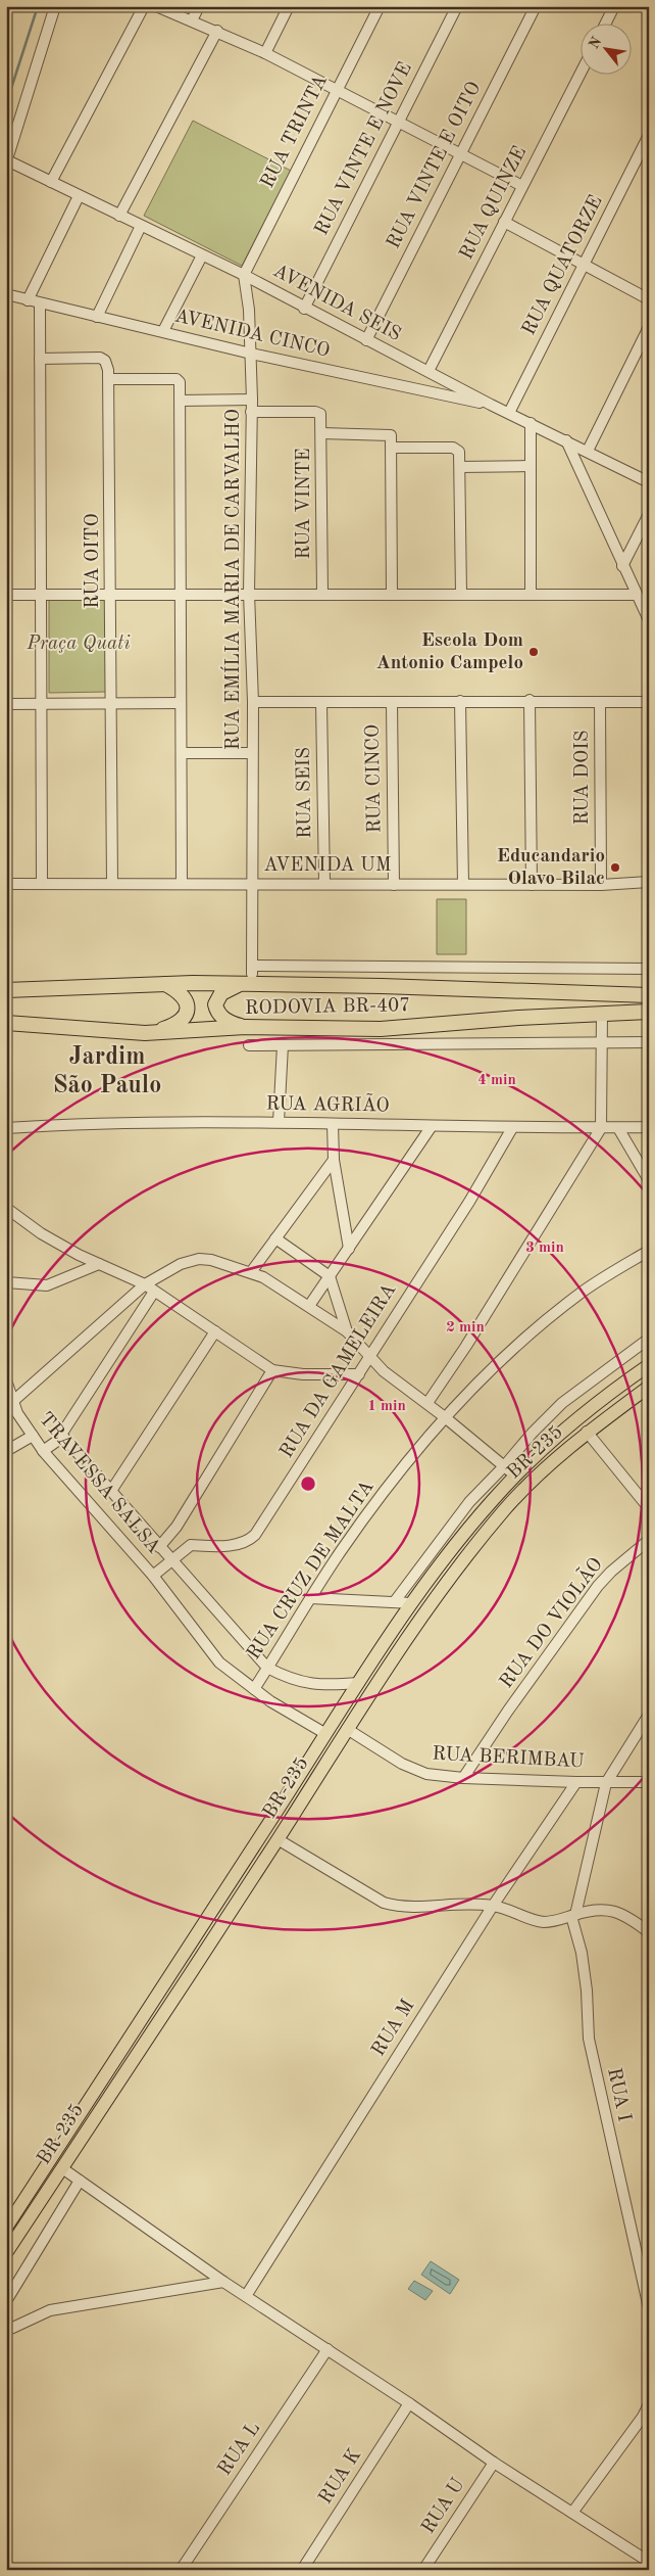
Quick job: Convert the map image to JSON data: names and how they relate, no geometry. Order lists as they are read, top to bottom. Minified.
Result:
{"streets":{"highway":["RODOVIA BR-407"],"main road":["BR-235"],"street":["RUA TRINTA","RUA VINTE E NOVE","RUA VINTE E OITO","RUA QUINZE","RUA QUATORZE","AVENIDA SEIS","AVENIDA CINCO","RUA VINTE","RUA OITO","RUA EMÍLIA MARIA DE CARVALHO","RUA DOIS","RUA CINCO","RUA SEIS","AVENIDA UM","RUA AGRIÃO","RUA DA GAMELEIRA","TRAVESSA SALSA","RUA CRUZ DE MALTA","RUA DO VIOLÃO","RUA BERIMBAU","RUA M","RUA I","RUA L","RUA K","RUA U"]},"crossings":[["RUA TRINTA","AVENIDA SEIS"],["RUA TRINTA","RUA EMÍLIA MARIA DE CARVALHO"],["RUA VINTE E NOVE","AVENIDA SEIS"],["RUA VINTE E OITO","AVENIDA SEIS"],["RUA QUINZE","AVENIDA SEIS"],["RUA QUATORZE","AVENIDA SEIS"],["AVENIDA SEIS","AVENIDA CINCO"],["AVENIDA SEIS","RUA EMÍLIA MARIA DE CARVALHO"],["AVENIDA CINCO","RUA EMÍLIA MARIA DE CARVALHO"],["RUA VINTE","RUA EMÍLIA MARIA DE CARVALHO"],["RUA OITO","AVENIDA UM"],["RUA EMÍLIA MARIA DE CARVALHO","AVENIDA UM"],["RUA DOIS","AVENIDA UM"],["RUA CINCO","AVENIDA UM"],["RUA SEIS","AVENIDA UM"],["RUA AGRIÃO","RUA DA GAMELEIRA"],["RUA DA GAMELEIRA","TRAVESSA SALSA"],["RUA DA GAMELEIRA","RUA CRUZ DE MALTA"],["BR-235","RUA CRUZ DE MALTA"],["BR-235","RUA BERIMBAU"],["TRAVESSA SALSA","RUA CRUZ DE MALTA"],["RUA DO VIOLÃO","RUA BERIMBAU"],["RUA BERIMBAU","RUA M"]],"districts":["Jardim São Paulo"],"parks":["Praça Quati"],"places":["Escola Dom Antonio Campelo","Educandario Olavo Bilac"],"north":"top left","rings":["4 min","3 min","2 min","1 min"]}
